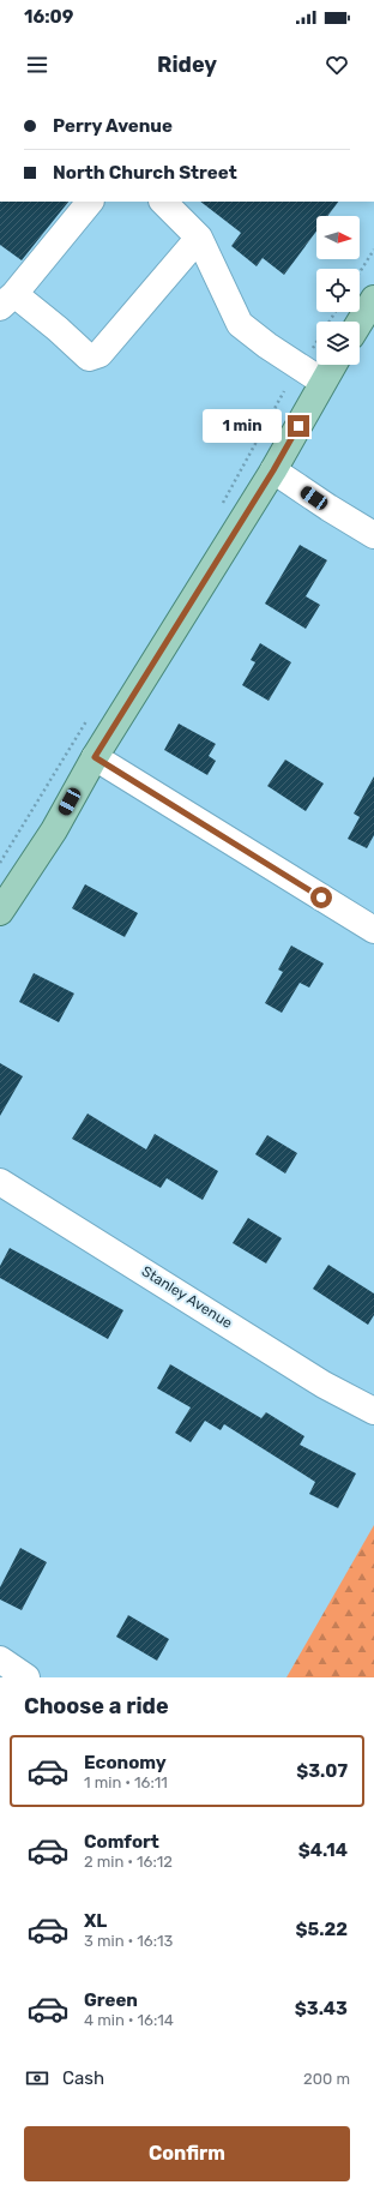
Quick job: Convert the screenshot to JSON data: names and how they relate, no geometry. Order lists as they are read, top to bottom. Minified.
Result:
{"streets":{"street":["Stanley Avenue"]},"north":"right","page":{"status":"16:09","header":"Ridey","banner":["Perry Avenue","North Church Street"],"bubble":"1 min","heading":"Choose a ride","list":[{"name":"Economy","note":"1 min · 16:11","value":"$3.07"},{"name":"Comfort","note":"2 min · 16:12","value":"$4.14"},{"name":"XL","note":"3 min · 16:13","value":"$5.22"},{"name":"Green","note":"4 min · 16:14","value":"$3.43"}],"pay":["Cash","200 m"],"buttons":"Confirm"}}
